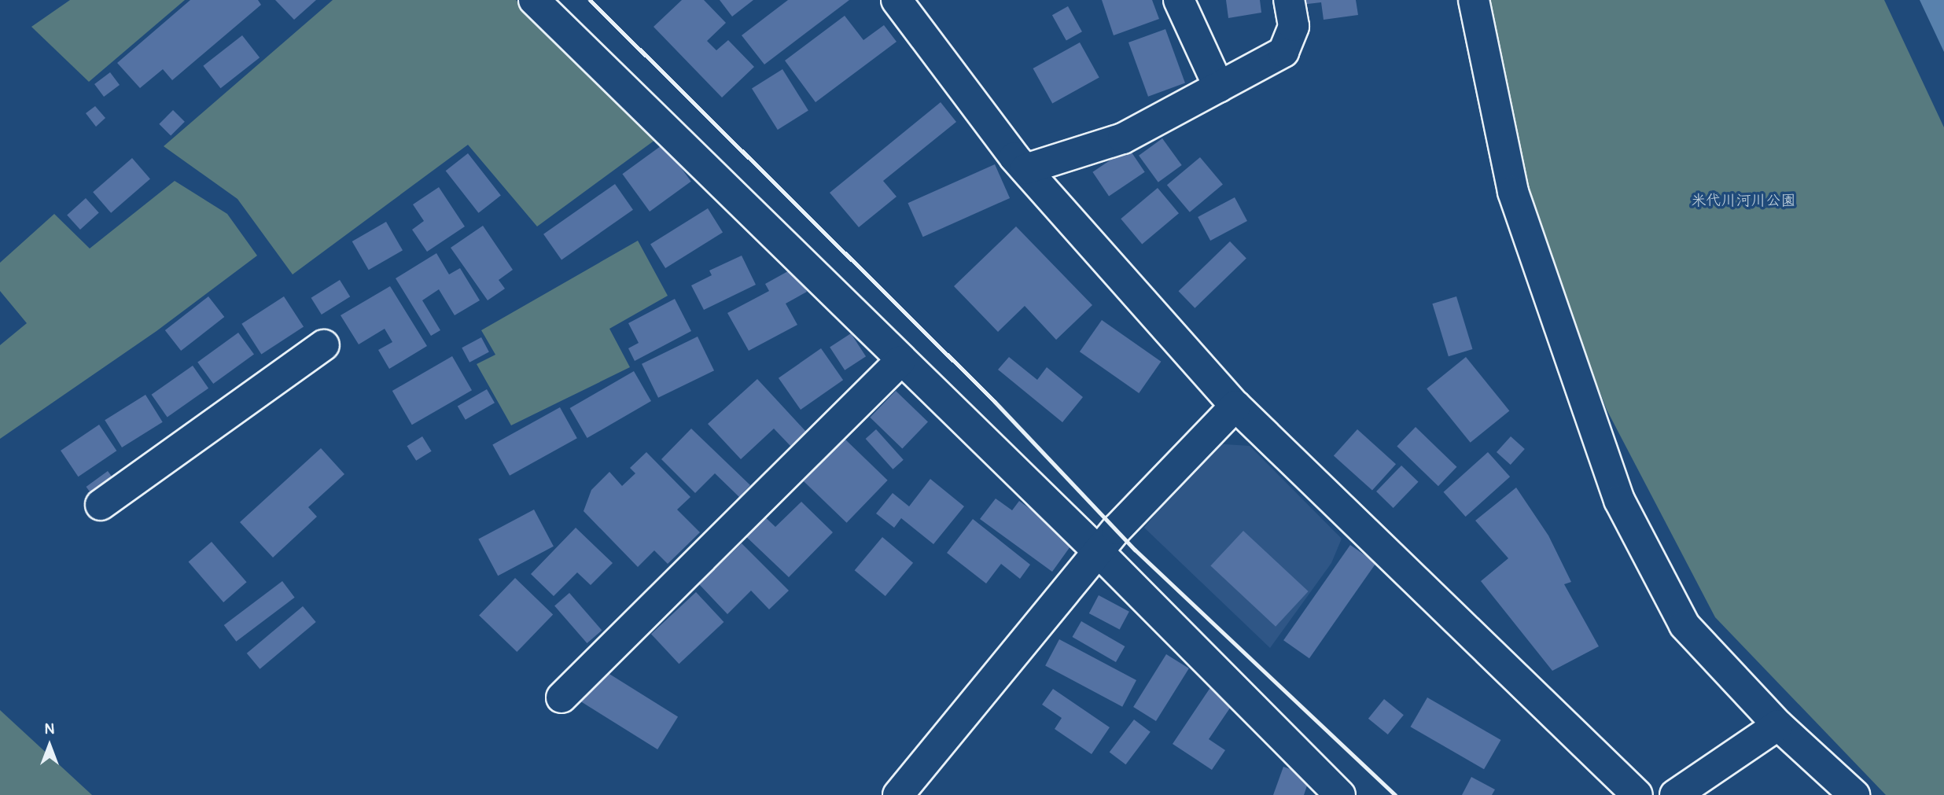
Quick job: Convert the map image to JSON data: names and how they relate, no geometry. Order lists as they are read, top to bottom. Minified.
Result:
{"parks":["米代川河川公園"],"north":"top"}
